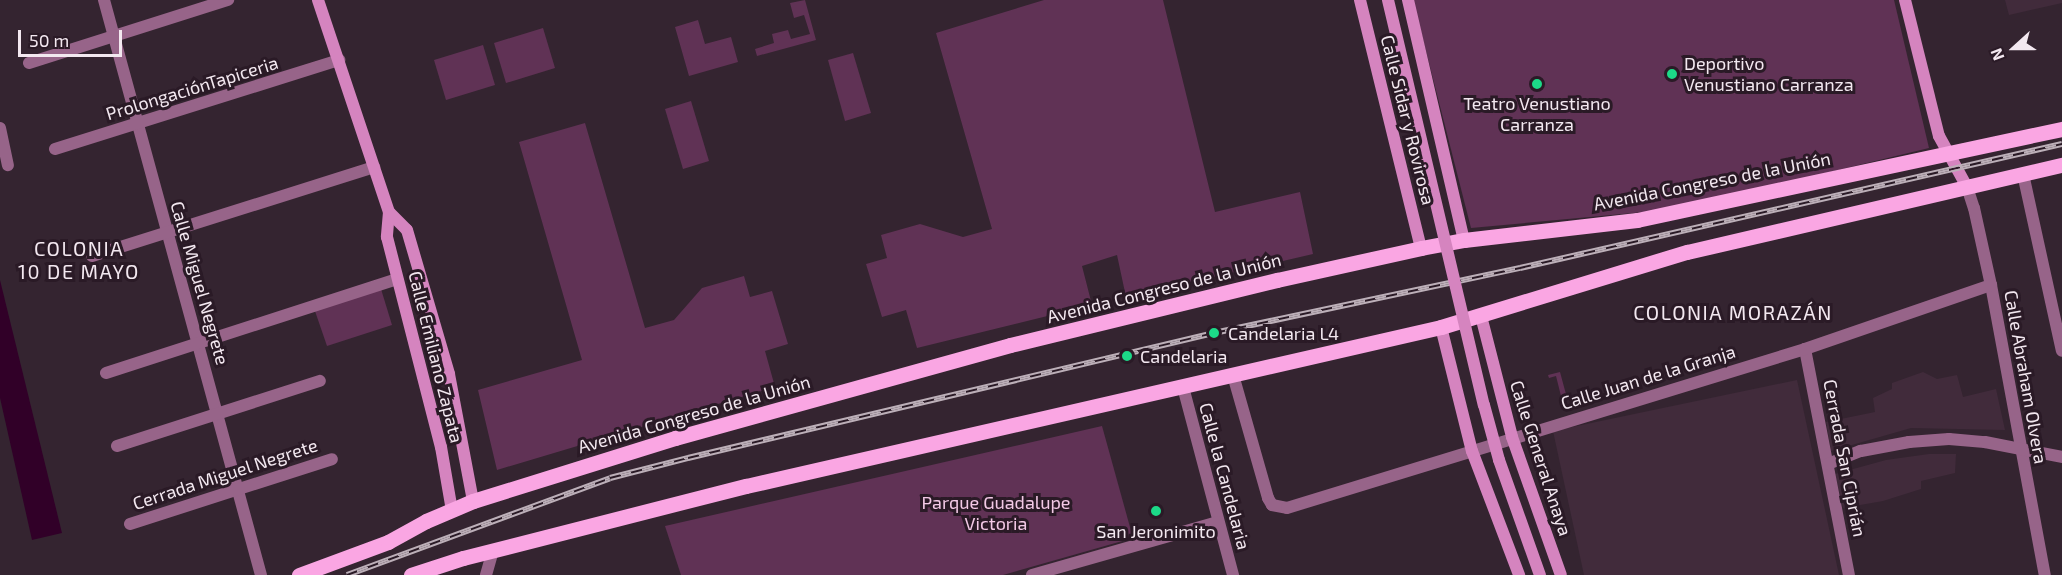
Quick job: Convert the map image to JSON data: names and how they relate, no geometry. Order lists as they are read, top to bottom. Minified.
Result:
{"streets":{"main road":["Avenida Congreso de la Unión"],"street":["ProlongaciónTapiceria","Calle Sidar y Rovirosa","Calle Miguel Negrete","Calle Emiliano Zapata","Calle Juan de la Granja","Calle Abraham Olvera","Calle General Anaya","Cerrada San Ciprián","Cerrada Miguel Negrete","Calle la Candelaria"]},"crossings":[["ProlongaciónTapiceria","Calle Miguel Negrete"],["ProlongaciónTapiceria","Calle Emiliano Zapata"],["Calle Sidar y Rovirosa","Avenida Congreso de la Unión"],["Avenida Congreso de la Unión","Calle Emiliano Zapata"],["Calle Miguel Negrete","Cerrada Miguel Negrete"],["Calle Juan de la Granja","Calle Abraham Olvera"],["Calle Juan de la Granja","Calle General Anaya"],["Calle Juan de la Granja","Cerrada San Ciprián"]],"districts":["COLONIA 10 DE MAYO","COLONIA MORAZÁN"],"parks":["Parque Guadalupe Victoria"],"places":["Deportivo Venustiano Carranza","Teatro Venustiano Carranza","Candelaria L4","Candelaria","San Jeronimito"],"scale_bar":"50 m","north":"left"}
